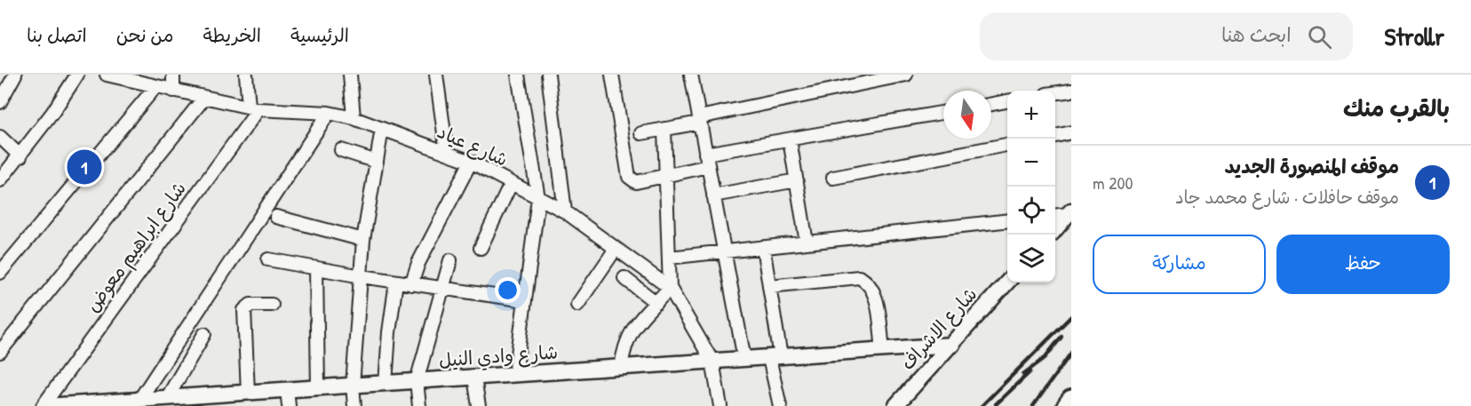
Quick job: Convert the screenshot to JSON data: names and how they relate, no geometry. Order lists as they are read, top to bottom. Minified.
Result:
{"streets":{"street":["شارع عياد","شارع ابراهيم معوض","شارع الاشراف","شارع وادي النيل"]},"crossings":[["شارع عياد","شارع ابراهيم معوض"],["شارع عياد","شارع وادي النيل"],["شارع ابراهيم معوض","شارع وادي النيل"],["شارع الاشراف","شارع وادي النيل"]],"north":"bottom","page":{"header":"Strollr","search":"ابحث هنا","nav":["الرئيسية","الخريطة","من نحن","اتصل بنا"],"heading":"بالقرب منك","map_buttons":["+","−"],"list":[{"mark":"1","name":"موقف المنصورة الجديد","note":"موقف حافلات · شارع محمد جاد","value":"200 m"}],"pins":"1","buttons":["حفظ","مشاركة"]}}
